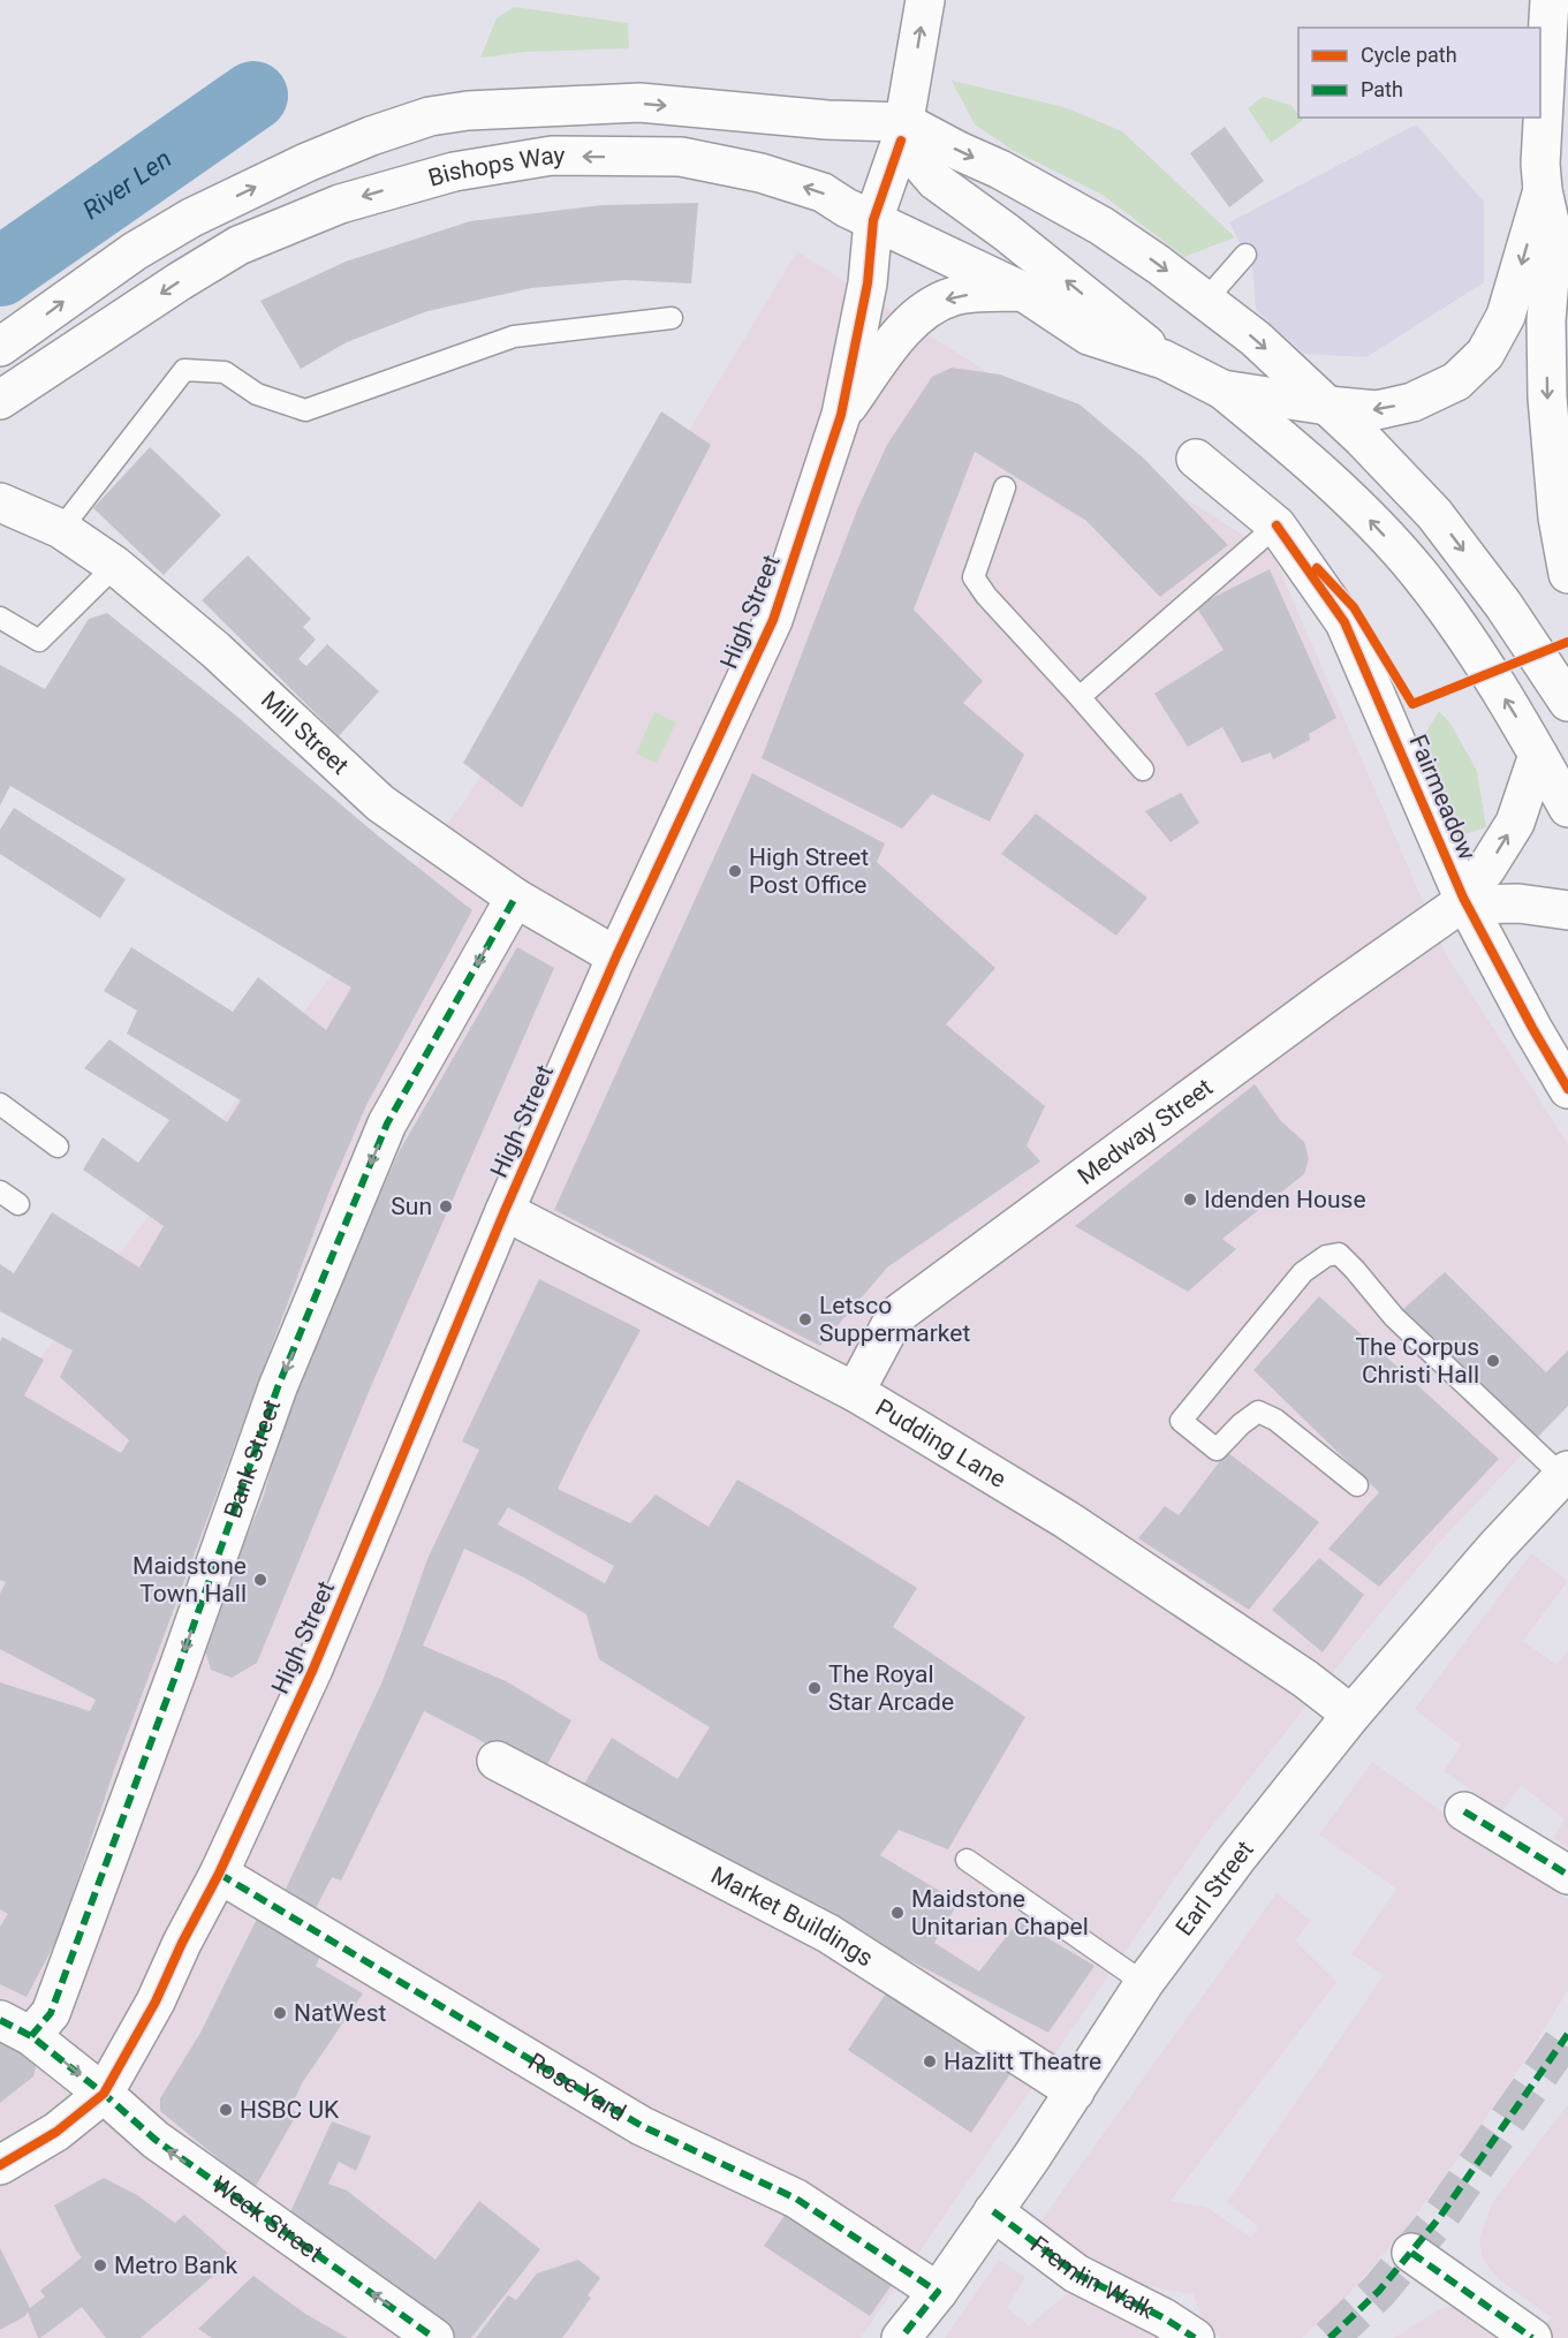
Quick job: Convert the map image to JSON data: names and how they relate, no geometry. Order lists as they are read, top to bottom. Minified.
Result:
{"streets":{"main road":["Bishops Way","High Street","Mill Street","Fairmeadow","Medway Street","Pudding Lane","Bank Street","Earl Street","Market Buildings","Rose Yard","Week Street","Fremlin Walk"]},"crossings":[["Bishops Way","High Street"],["High Street","Mill Street"],["High Street","Pudding Lane"],["High Street","Rose Yard"],["High Street","Week Street"],["Mill Street","Bank Street"],["Fairmeadow","Medway Street"],["Medway Street","Pudding Lane"],["Pudding Lane","Earl Street"],["Bank Street","Week Street"],["Earl Street","Market Buildings"],["Earl Street","Rose Yard"],["Earl Street","Fremlin Walk"]],"one_way":["Bank Street"],"water":["River Len"],"places":["High Street Post Office","Idenden House","Sun","Letsco Suppermarket","The Corpus Christi Hall","Maidstone Town Hall","The Royal Star Arcade","Maidstone Unitarian Chapel","NatWest","Hazlitt Theatre","HSBC UK","Metro Bank"],"legend":["Cycle path","Path"]}
